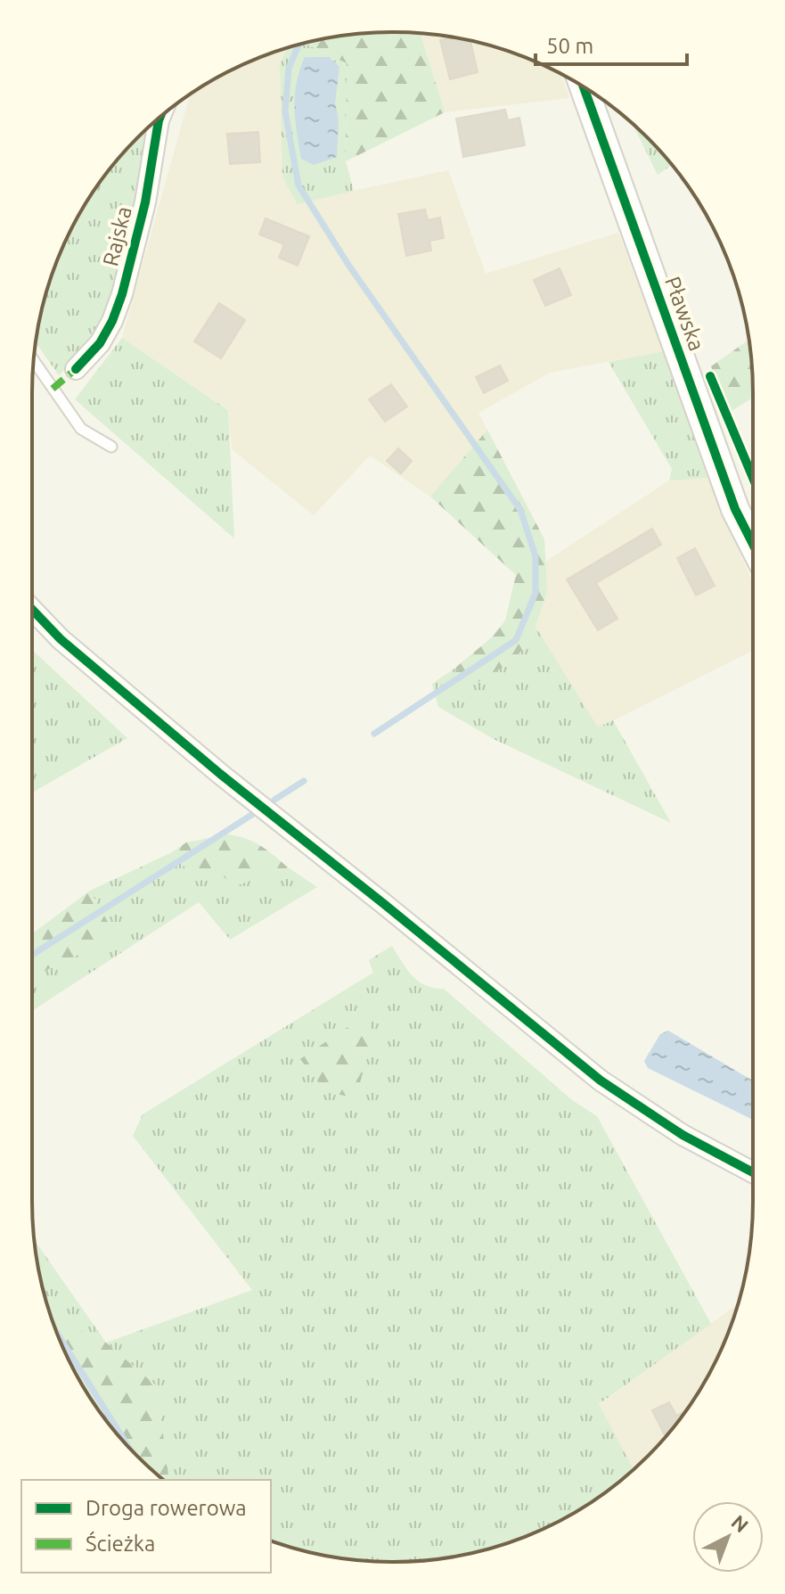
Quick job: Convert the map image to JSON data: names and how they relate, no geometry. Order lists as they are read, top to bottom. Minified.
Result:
{"streets":{"street":["Rajska","Pławska"]},"legend":["Droga rowerowa","Ścieżka"],"scale_bar":"50 m","north":"top right"}
